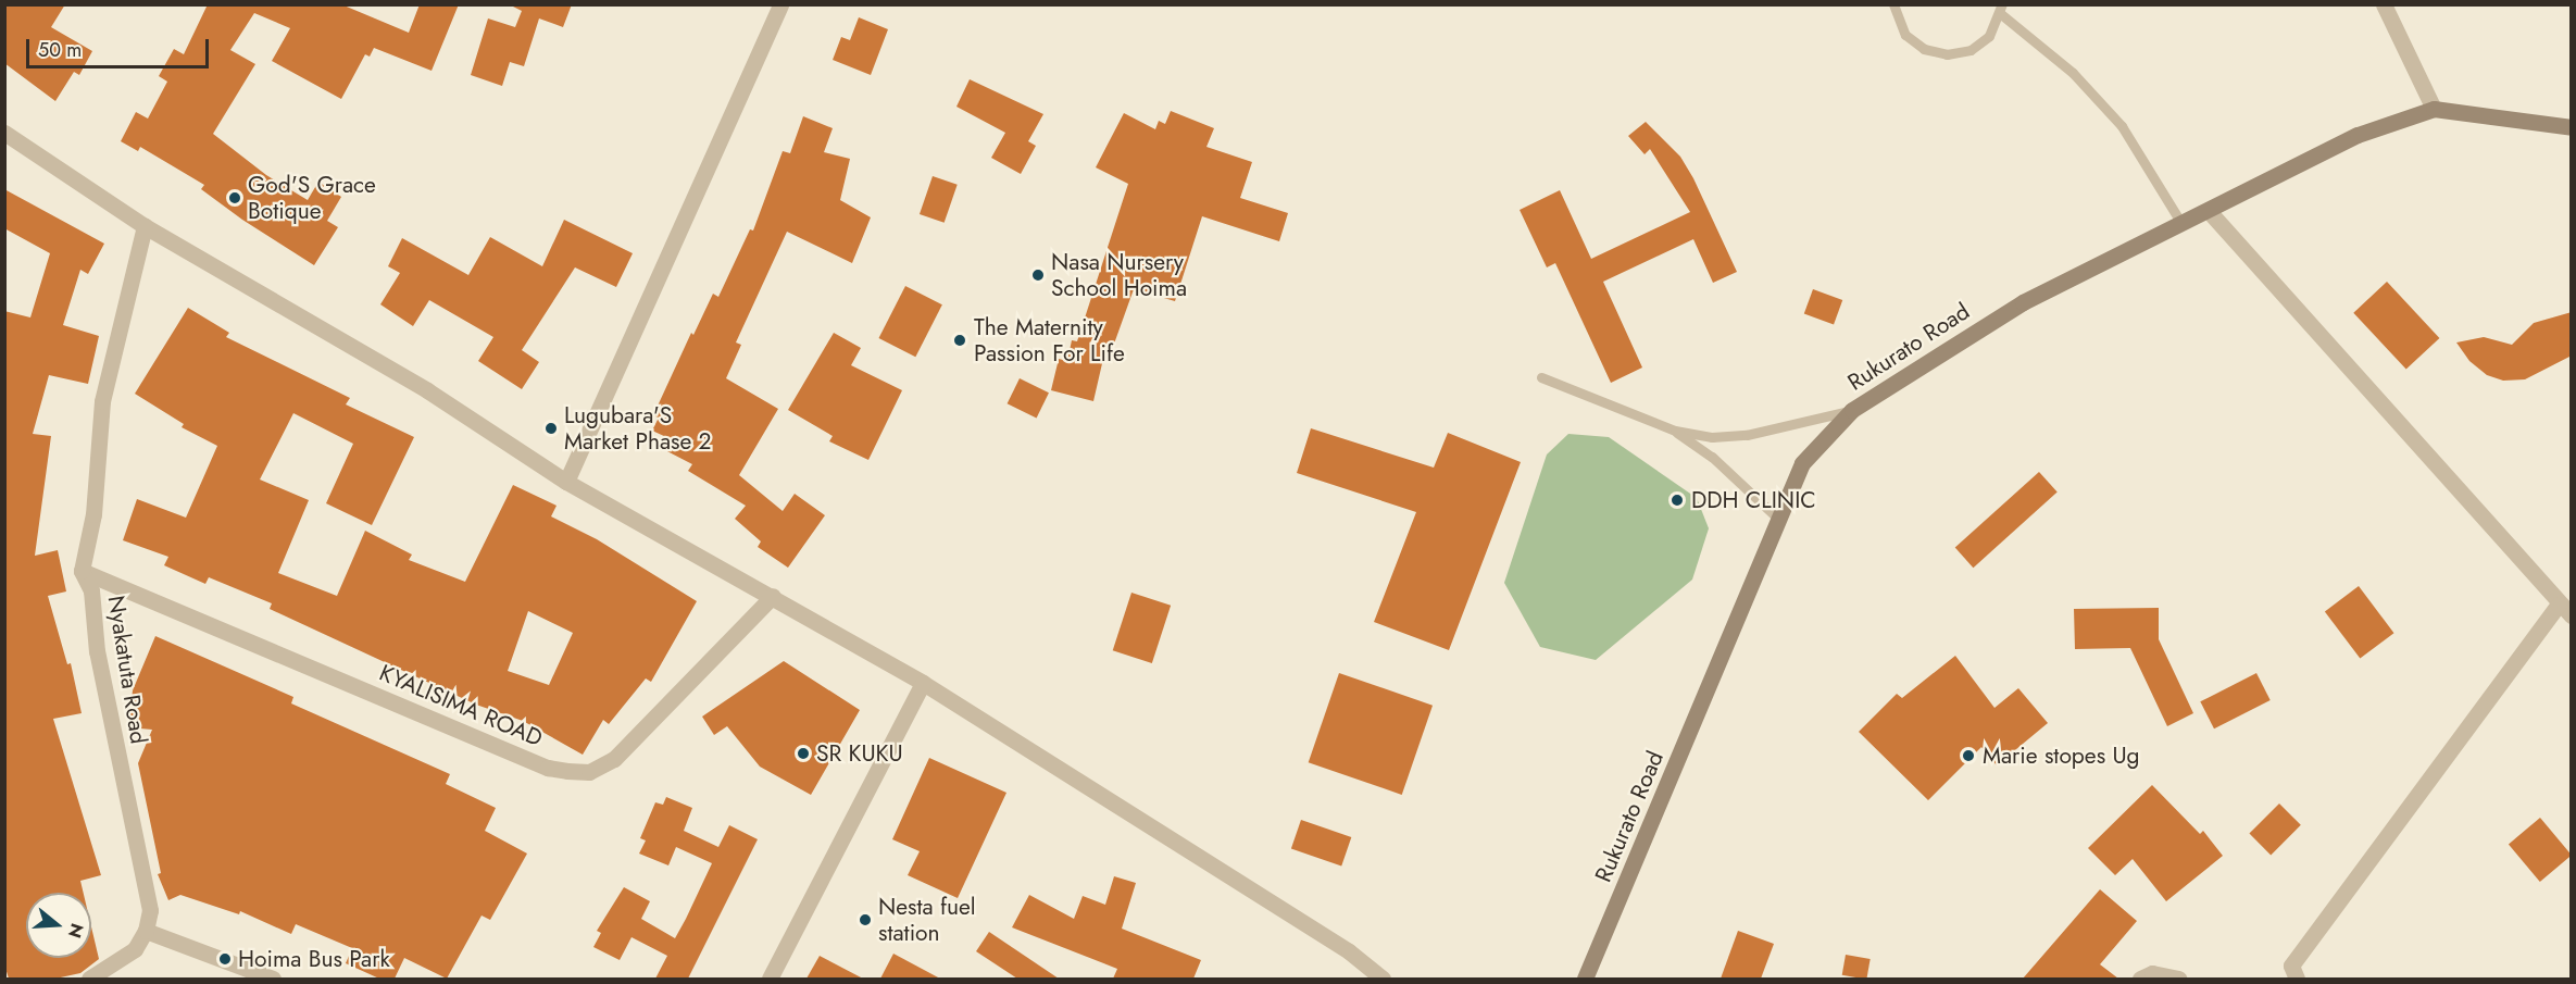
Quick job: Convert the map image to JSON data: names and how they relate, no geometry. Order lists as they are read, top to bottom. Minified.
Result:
{"streets":{"street":["Rukurato Road","Nyakatuta Road","KYALISIMA ROAD"]},"crossings":[["Nyakatuta Road","KYALISIMA ROAD"]],"places":["God'S Grace Botique","Nasa Nursery School Hoima","The Maternity Passion For Life","Lugubara'S Market Phase 2","DDH CLINIC","SR KUKU","Marie stopes Ug","Nesta fuel station","Hoima Bus Park"],"scale_bar":"50 m","north":"right"}
